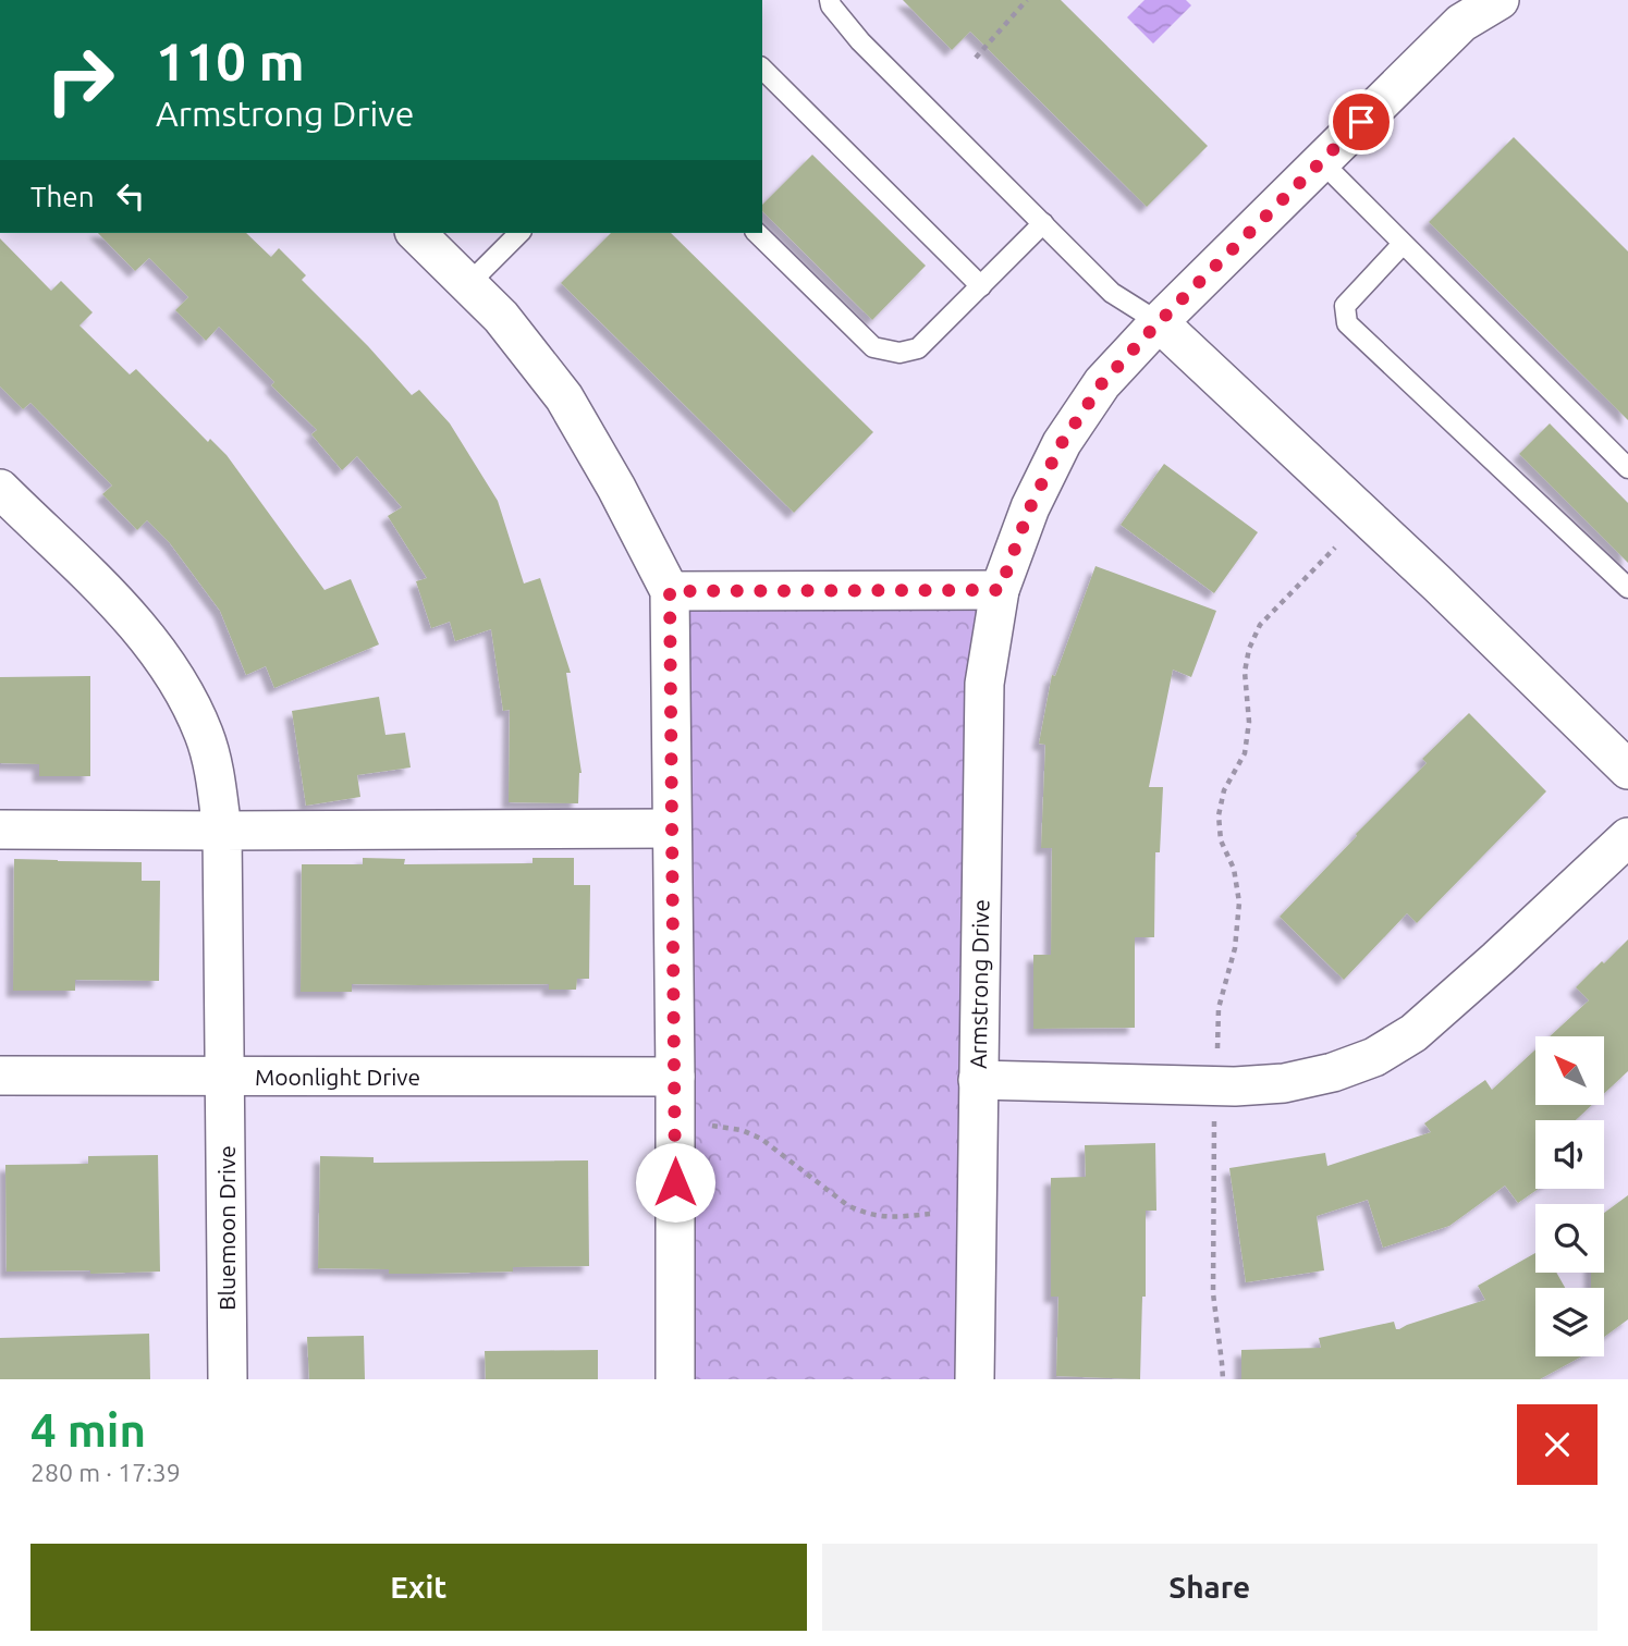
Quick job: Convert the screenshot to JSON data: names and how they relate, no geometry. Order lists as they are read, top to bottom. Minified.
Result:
{"streets":{"street":["Armstrong Drive","Moonlight Drive","Bluemoon Drive"]},"crossings":[["Moonlight Drive","Bluemoon Drive"]],"north":"top left","page":{"turn":["110 m","Armstrong Drive"],"then":"Then","heading":["4 min","280 m · 17:39"],"buttons":["Exit","Share"]}}
